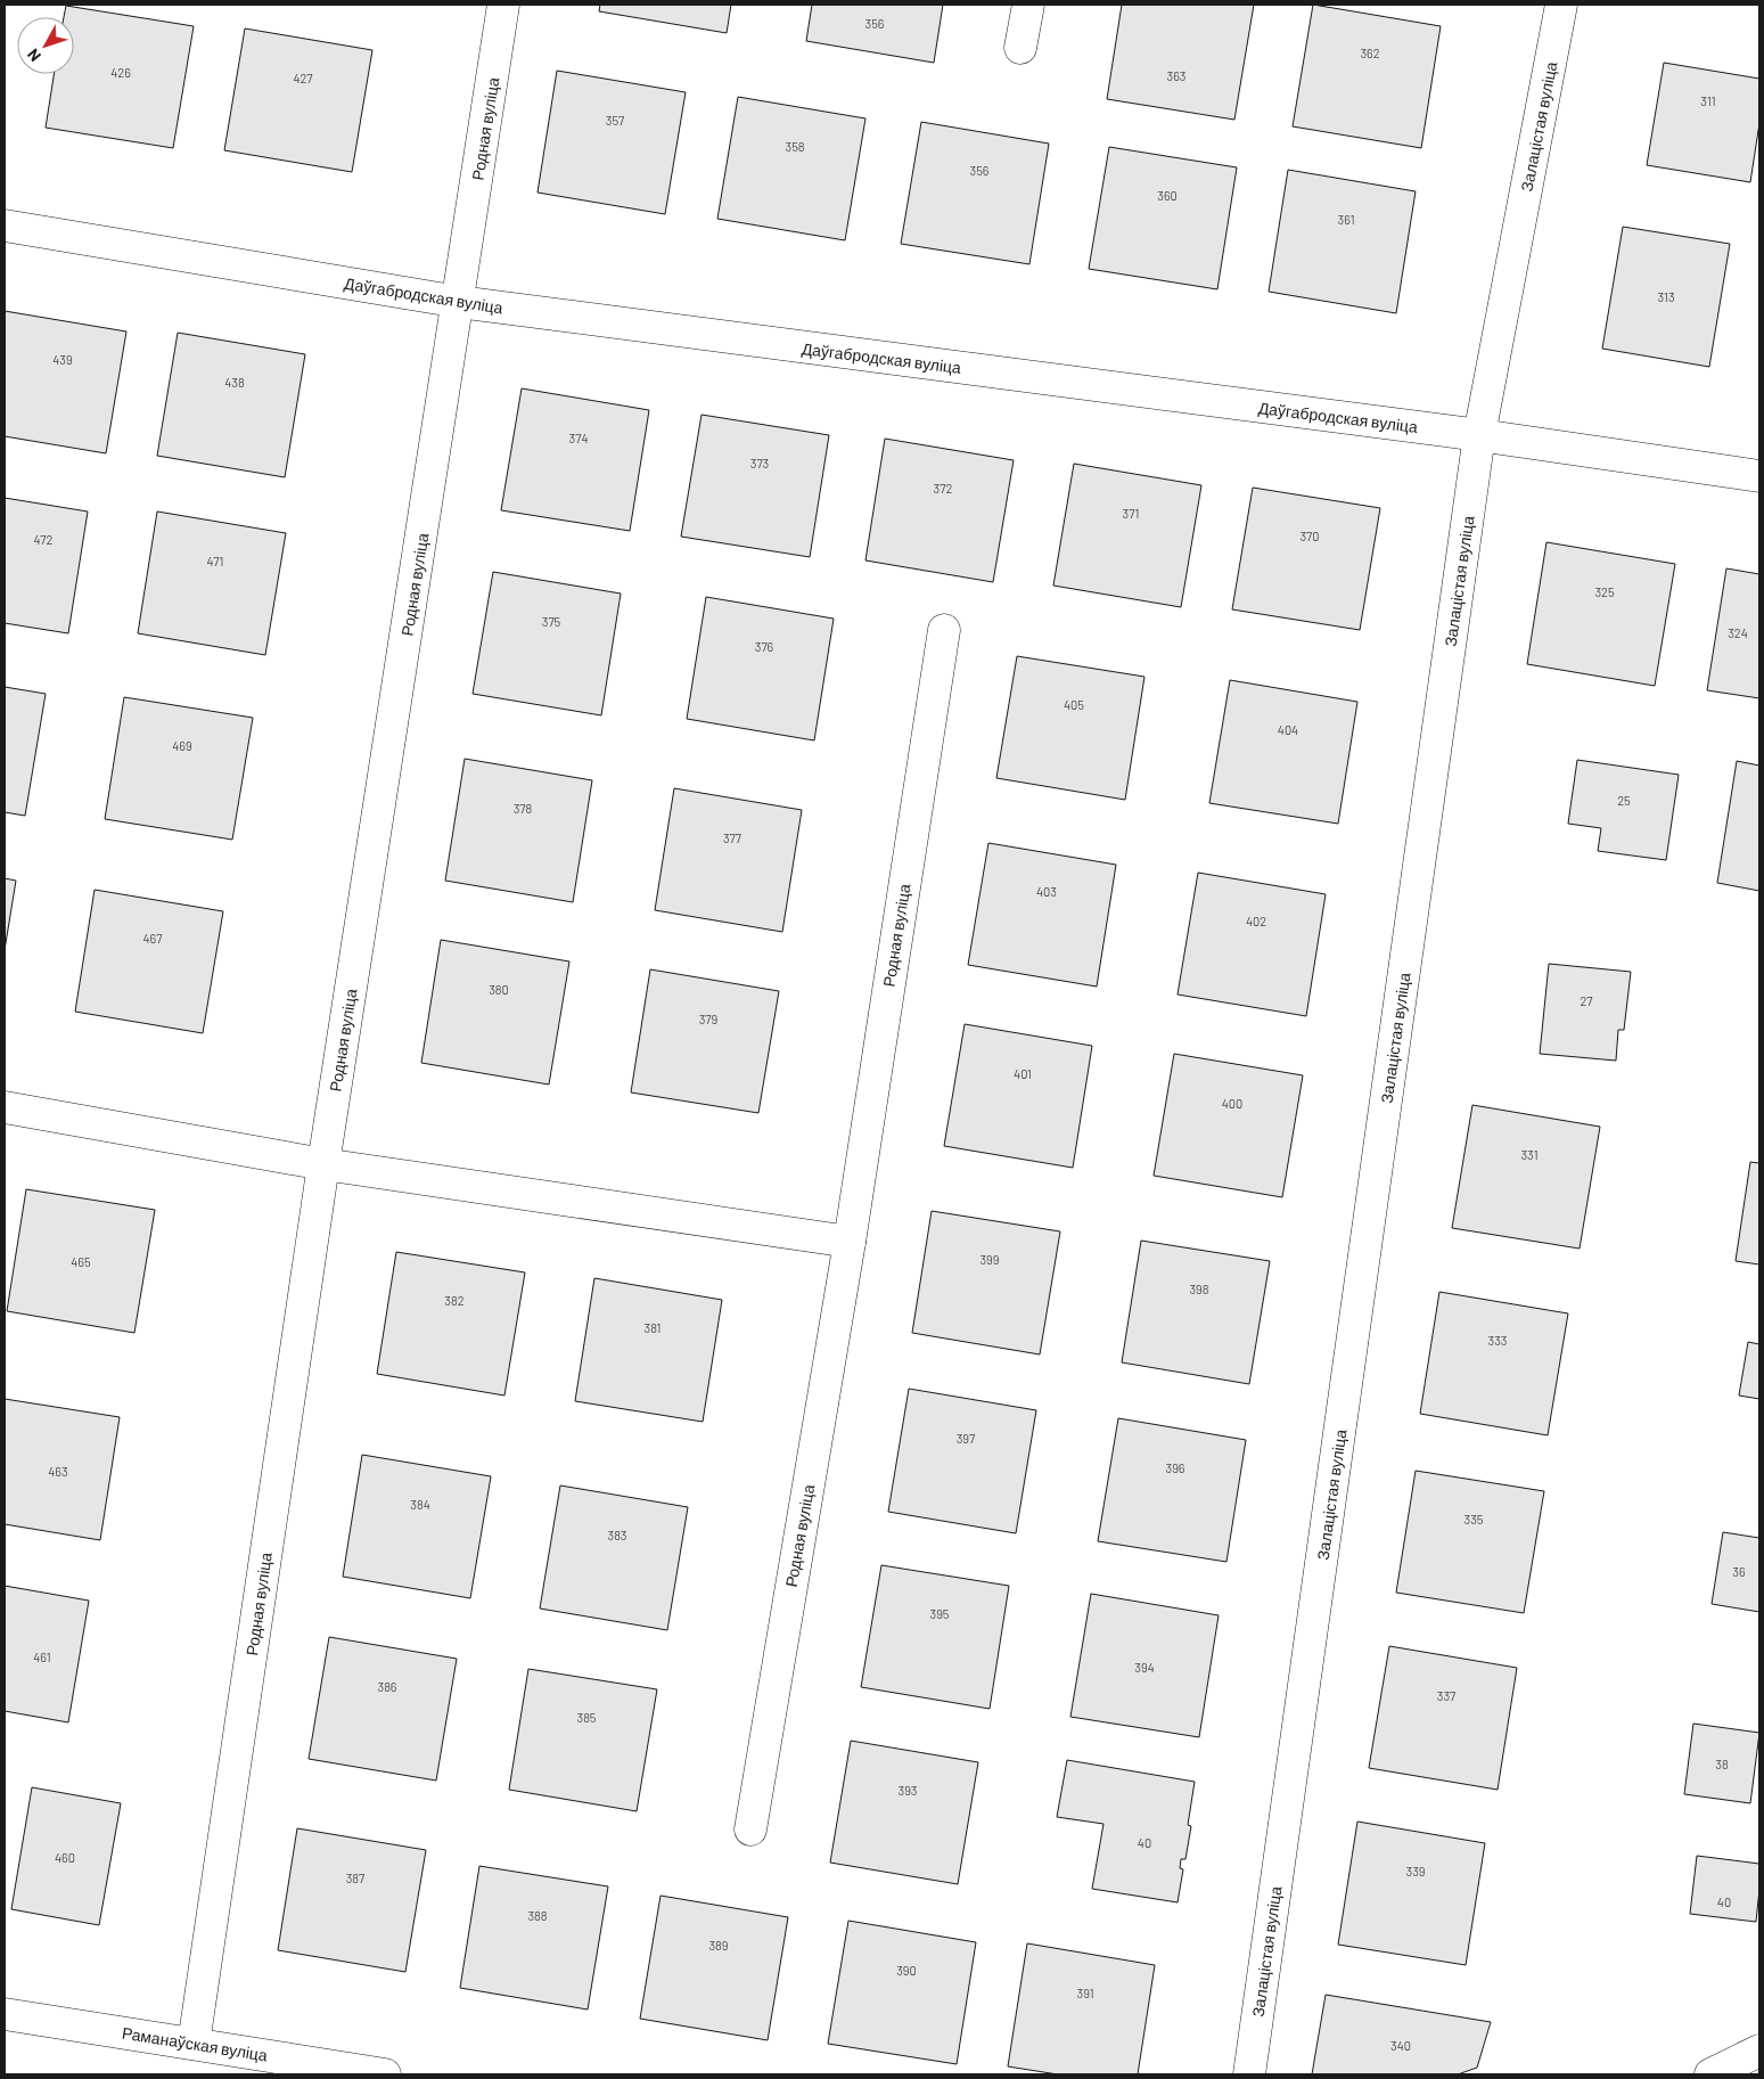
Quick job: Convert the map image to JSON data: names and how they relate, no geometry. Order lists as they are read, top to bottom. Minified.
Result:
{"streets":{"street":["Залацістая вуліца","Родная вуліца","Даўгабродская вуліца","Раманаўская вуліца"]},"crossings":[["Залацістая вуліца","Даўгабродская вуліца"],["Родная вуліца","Даўгабродская вуліца"],["Родная вуліца","Раманаўская вуліца"]],"house_numbers":["356","362","426","363","427","311","357","358","356","360","361","313","439","438","374","373","372","371","370","472","471","325","375","324","376","405","404","469","25","378","377","403","402","467","380","27","379","401","400","331","399","465","398","382","381","333","397","396","463","384","335","383","36","395","461","394","386","337","385","38","393","40","460","339","387","40","388","389","390","391","340"],"north":"bottom left"}
